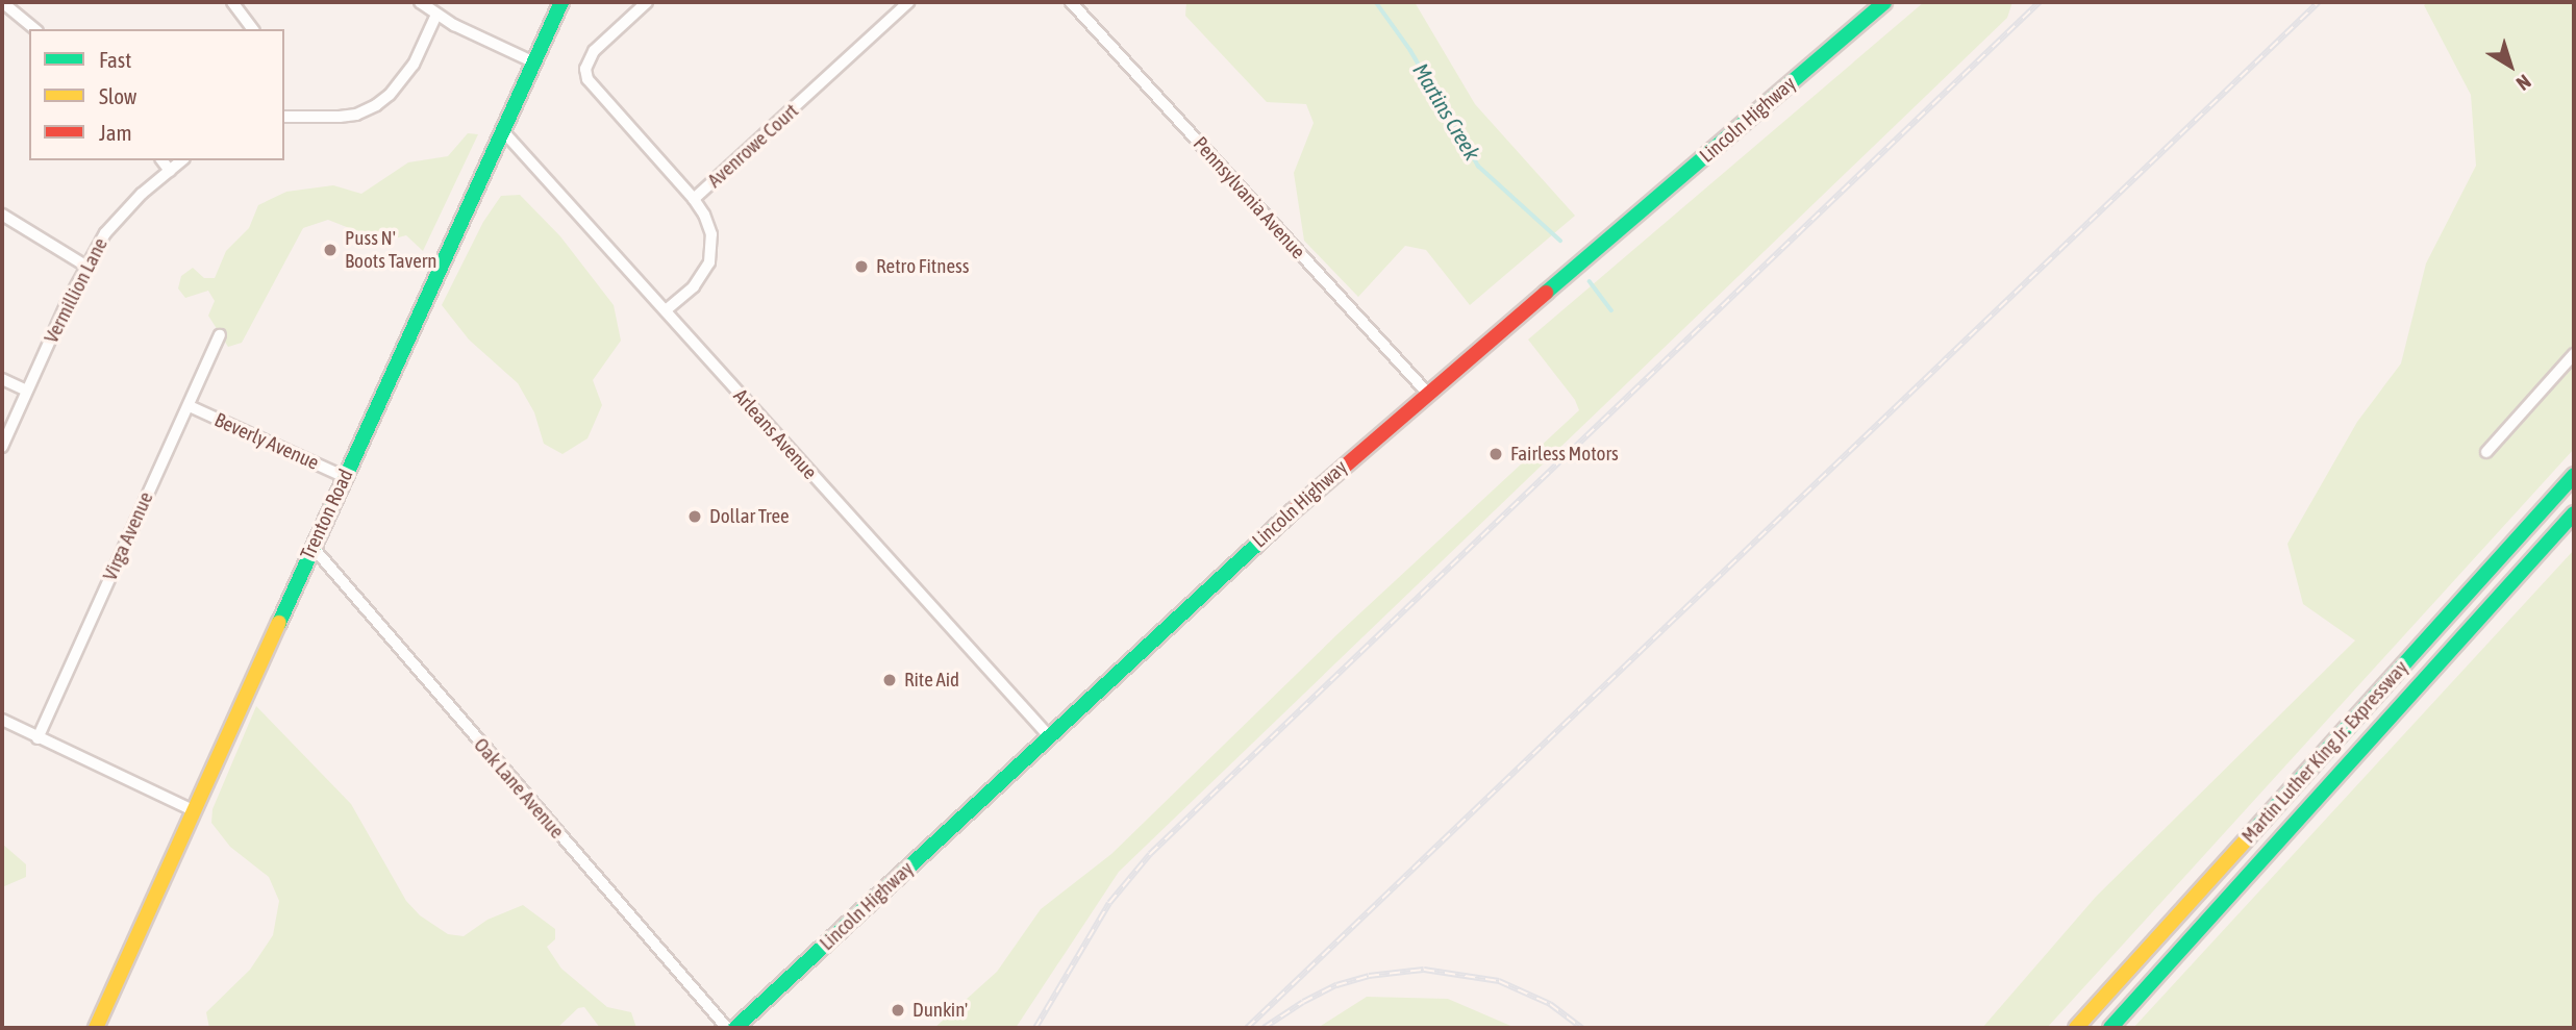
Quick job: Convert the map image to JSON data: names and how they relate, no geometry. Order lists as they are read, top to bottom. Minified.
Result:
{"streets":{"main road":["Lincoln Highway","Trenton Road","Martin Luther King Jr. Expressway"],"street":["Avenrowe Court","Pennsylvania Avenue","Vermillion Lane","Arleans Avenue","Beverly Avenue","Virga Avenue","Oak Lane Avenue"]},"crossings":[["Lincoln Highway","Pennsylvania Avenue"],["Lincoln Highway","Arleans Avenue"],["Arleans Avenue","Trenton Road"],["Beverly Avenue","Trenton Road"],["Beverly Avenue","Virga Avenue"],["Trenton Road","Oak Lane Avenue"]],"water":["Martins Creek"],"places":["Puss N' Boots Tavern","Retro Fitness","Fairless Motors","Dollar Tree","Rite Aid","Dunkin'"],"legend":["Fast","Slow","Jam"],"north":"bottom right"}
